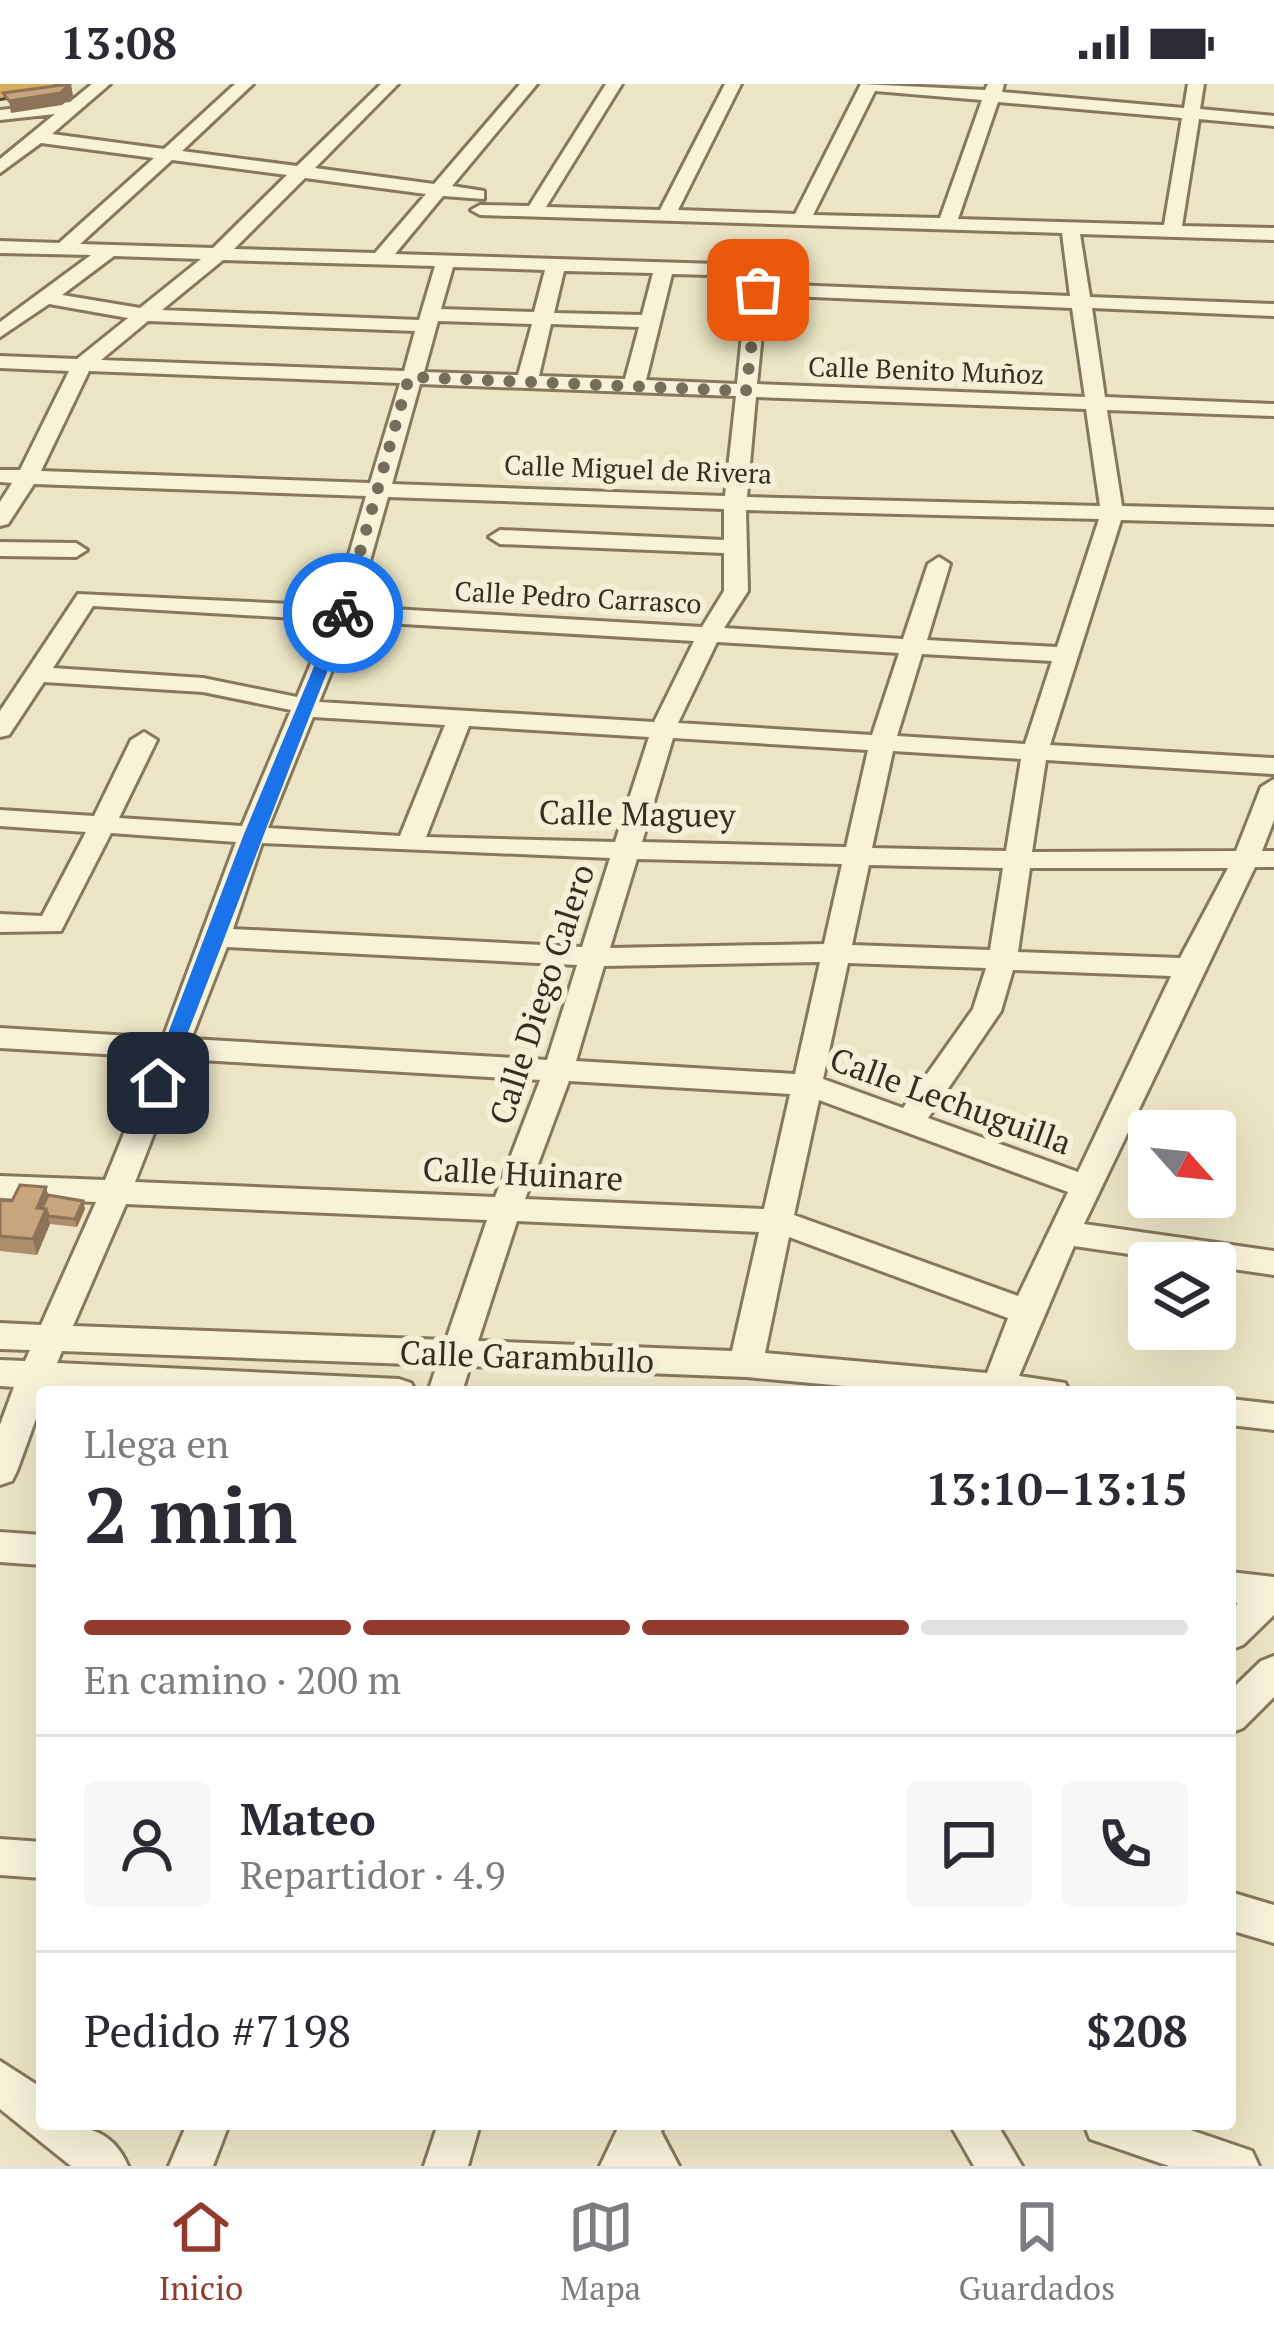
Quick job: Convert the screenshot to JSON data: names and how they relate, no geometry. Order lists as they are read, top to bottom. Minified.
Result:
{"streets":{"street":["Calle Benito Muñoz","Calle Miguel de Rivera","Calle Pedro Carrasco","Calle Maguey","Calle Diego Calero","Calle Lechuguilla","Calle Huinare","Calle Garambullo"]},"crossings":[["Calle Benito Muñoz","Calle Diego Calero"],["Calle Miguel de Rivera","Calle Diego Calero"],["Calle Pedro Carrasco","Calle Diego Calero"],["Calle Maguey","Calle Diego Calero"],["Calle Diego Calero","Calle Lechuguilla"],["Calle Diego Calero","Calle Huinare"],["Calle Diego Calero","Calle Garambullo"]],"north":"bottom right","page":{"status":"13:08","heading":["2 min","Llega en","13:10–13:15"],"panel":["Mateo","Repartidor · 4.9","Pedido #7198","$208"],"bar":"En camino · 200 m","tabs":["Inicio","Mapa","Guardados"]}}
